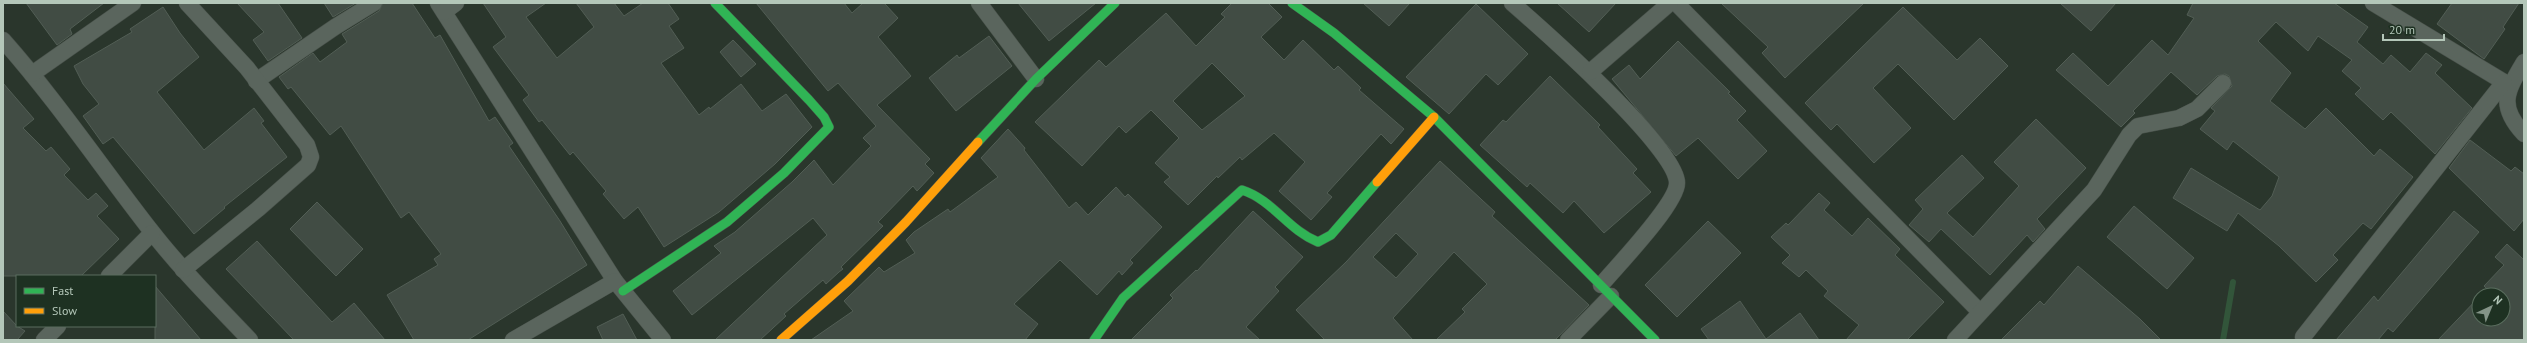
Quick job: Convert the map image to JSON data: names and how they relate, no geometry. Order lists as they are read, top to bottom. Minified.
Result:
{"legend":["Fast","Slow"],"scale_bar":"20 m","north":"top right"}
